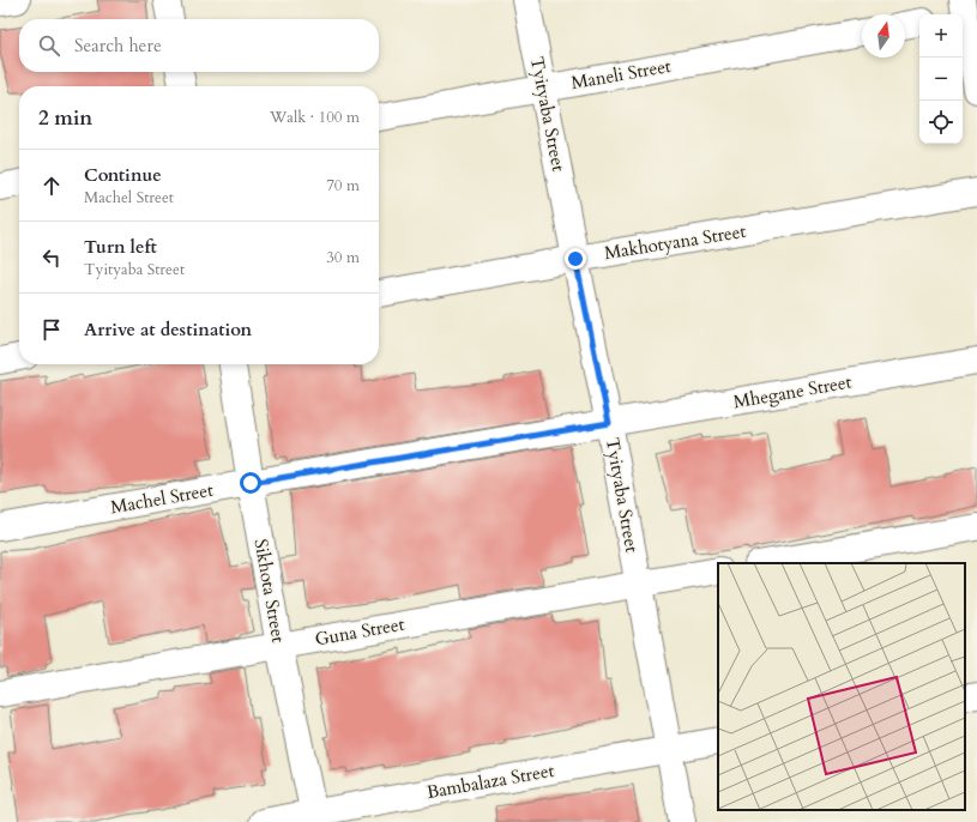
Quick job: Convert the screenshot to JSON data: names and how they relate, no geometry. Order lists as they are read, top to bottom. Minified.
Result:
{"streets":{"street":["Maneli Street","Tyityaba Street","Makhotyana Street","Mhegane Street","Machel Street","Sikhota Street","Guna Street","Bambalaza Street"]},"crossings":[["Maneli Street","Tyityaba Street"],["Tyityaba Street","Makhotyana Street"],["Tyityaba Street","Mhegane Street"],["Tyityaba Street","Machel Street"],["Tyityaba Street","Guna Street"],["Tyityaba Street","Bambalaza Street"],["Mhegane Street","Machel Street"],["Machel Street","Sikhota Street"],["Sikhota Street","Guna Street"],["Sikhota Street","Bambalaza Street"]],"north":"top","page":{"map_buttons":["+","−"],"search":"Search here","heading":["2 min","Walk · 100 m"],"list":[["Continue","Machel Street","70 m"],["Turn left","Tyityaba Street","30 m"],"Arrive at destination"]}}
